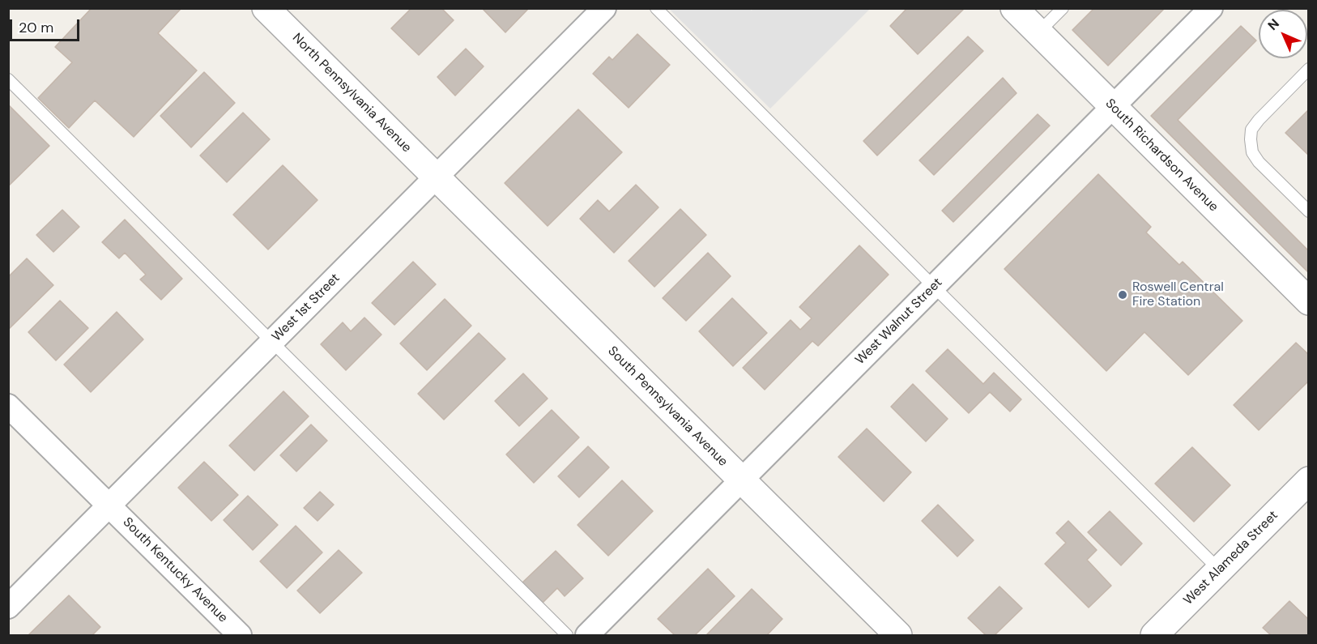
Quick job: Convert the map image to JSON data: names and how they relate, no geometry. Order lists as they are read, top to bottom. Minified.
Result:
{"streets":{"street":["North Pennsylvania Avenue","South Richardson Avenue","West 1st Street","West Walnut Street","South Pennsylvania Avenue","West Alameda Street","South Kentucky Avenue"]},"crossings":[["North Pennsylvania Avenue","West 1st Street"],["North Pennsylvania Avenue","South Pennsylvania Avenue"],["South Richardson Avenue","West Walnut Street"],["West 1st Street","South Pennsylvania Avenue"],["West 1st Street","South Kentucky Avenue"],["West Walnut Street","South Pennsylvania Avenue"]],"places":["Roswell Central Fire Station"],"scale_bar":"20 m","north":"top left"}
